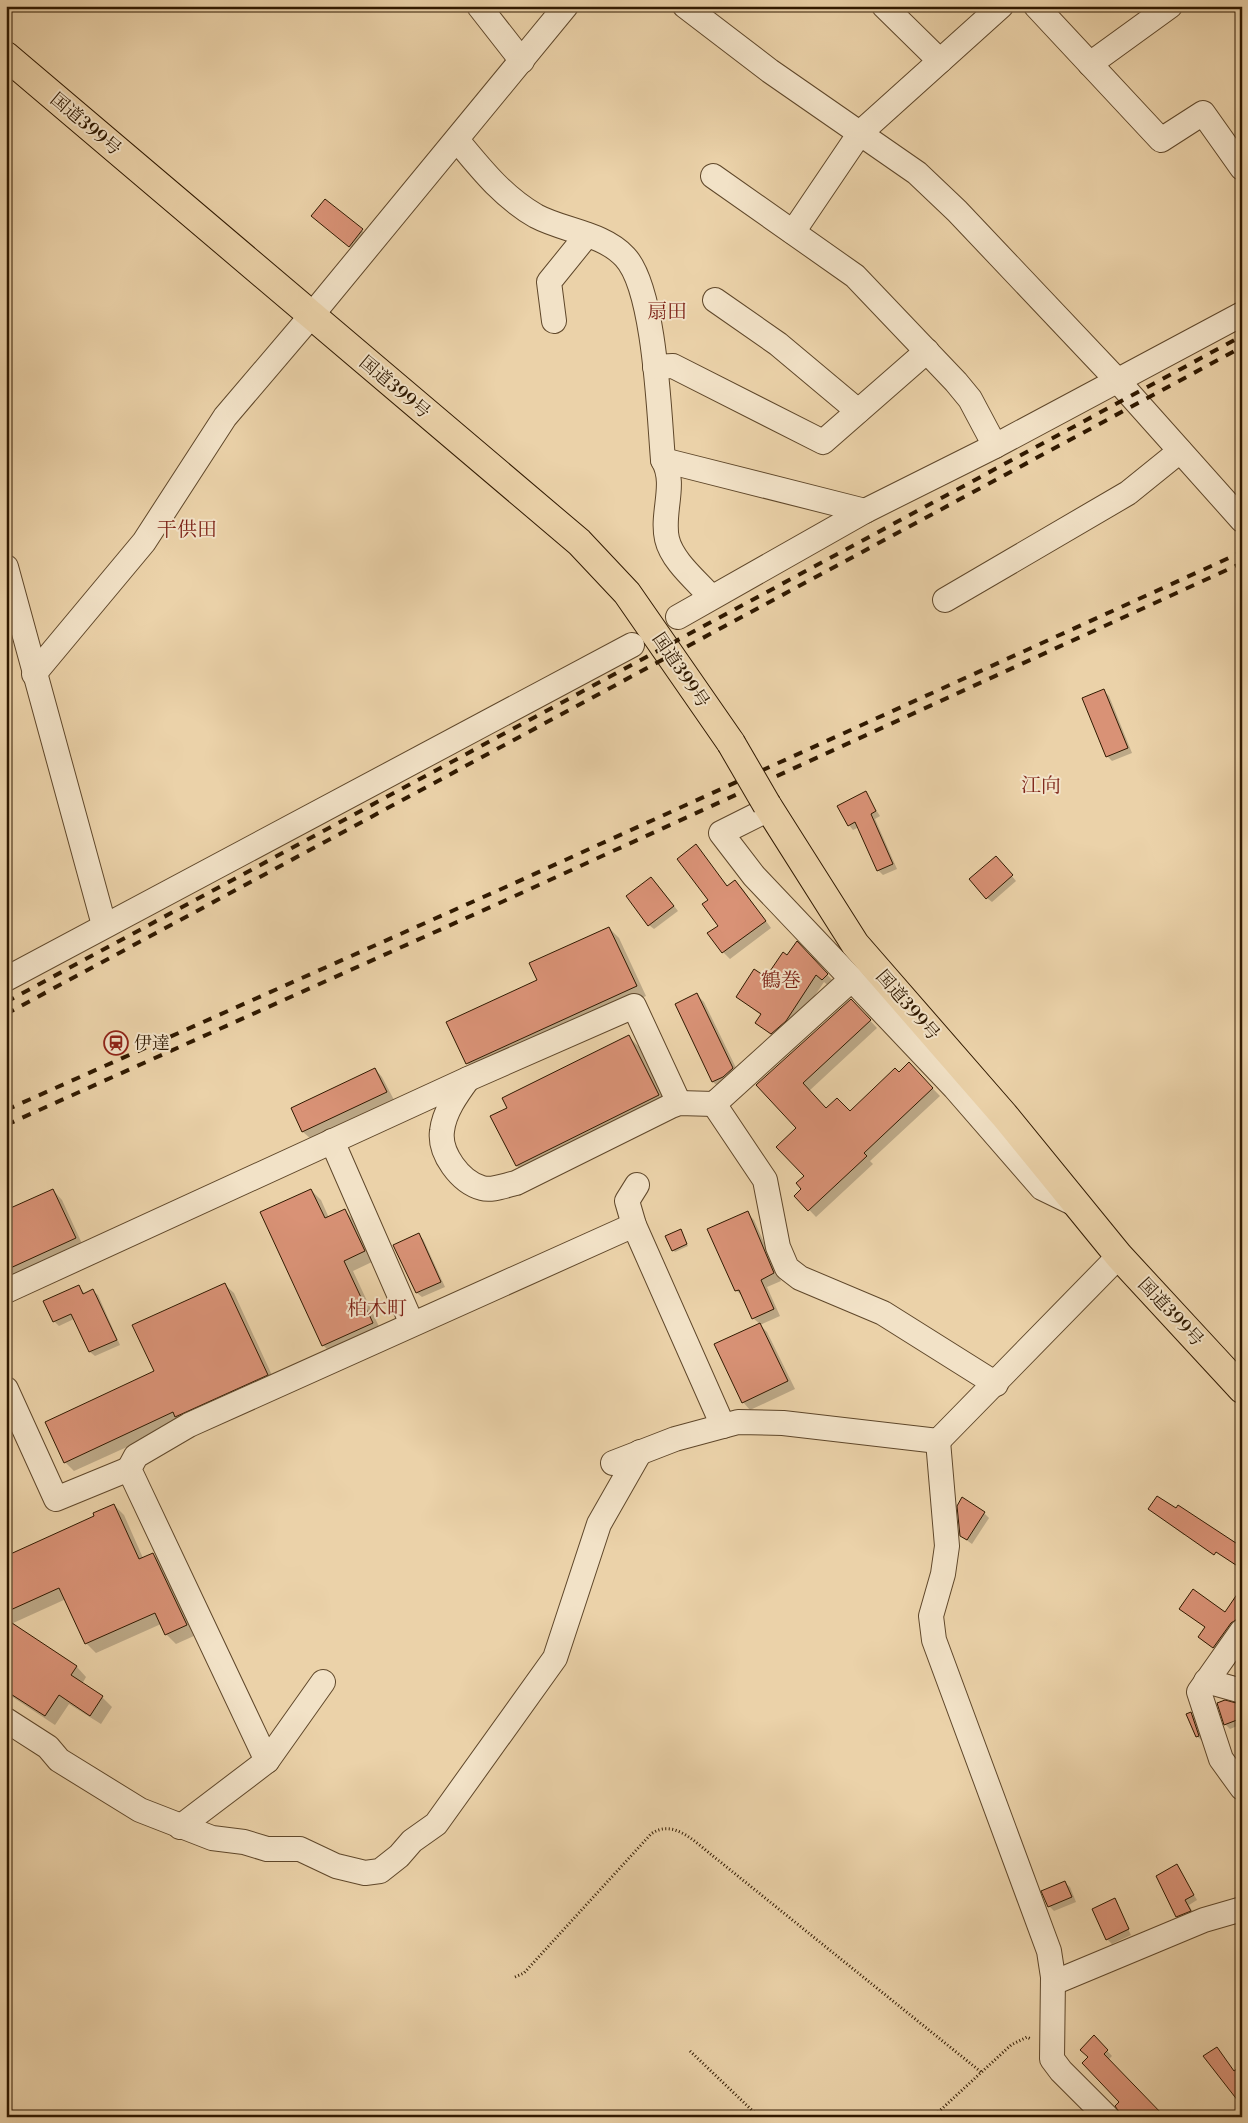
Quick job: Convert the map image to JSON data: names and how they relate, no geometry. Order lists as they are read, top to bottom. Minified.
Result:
{"streets":{"highway":["国道399号"]},"districts":["扇田","干供田","江向","鶴巻","柏木町"],"places":{"station":["伊達"]}}
